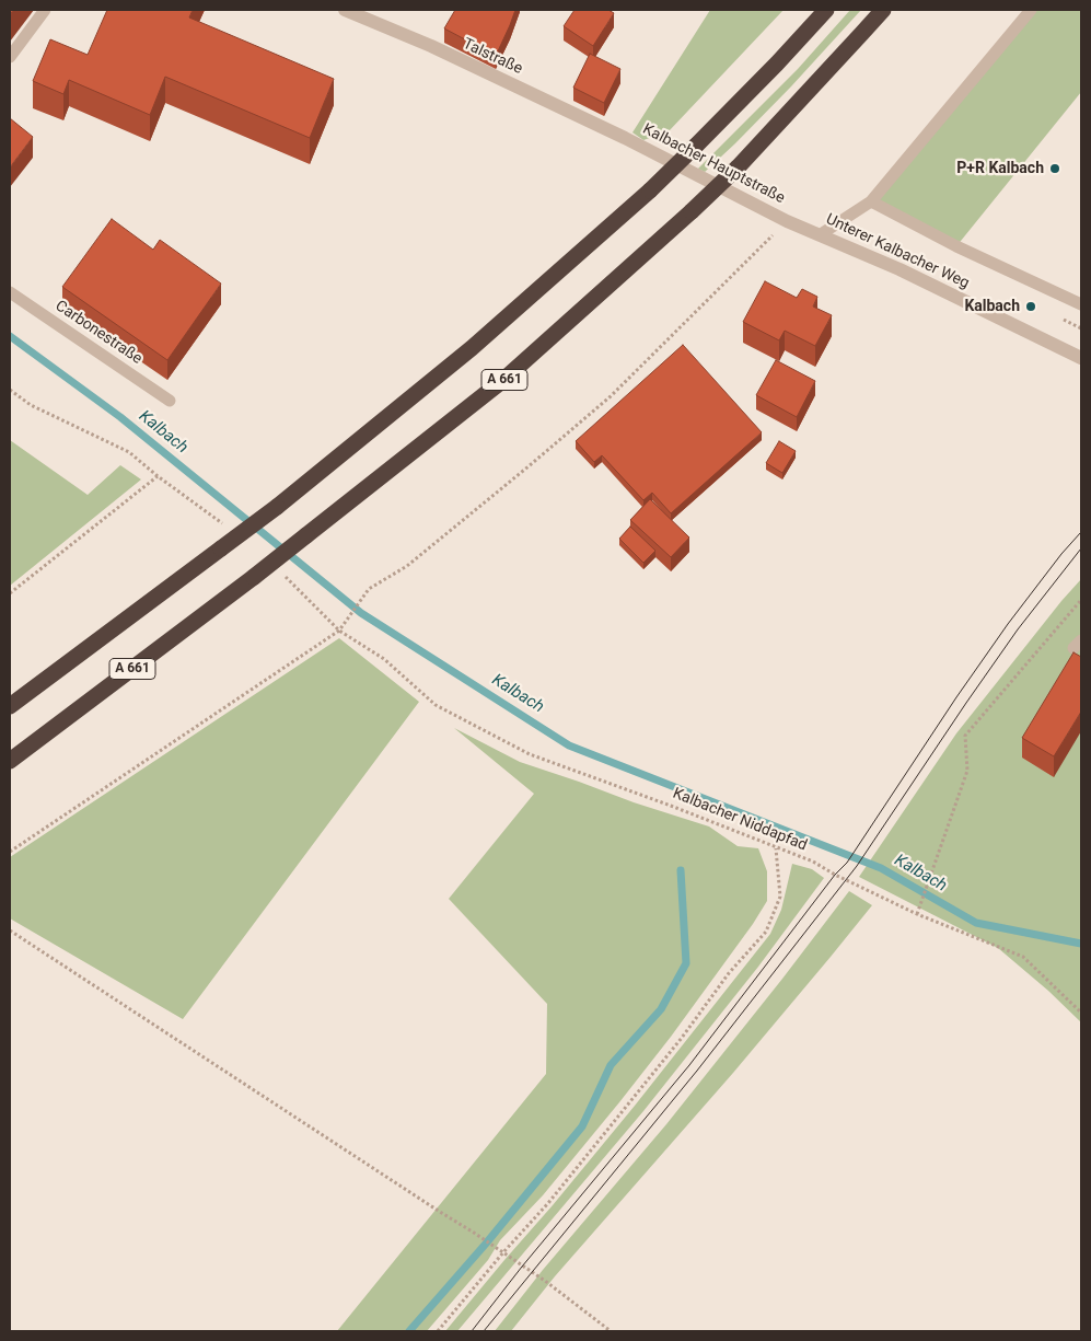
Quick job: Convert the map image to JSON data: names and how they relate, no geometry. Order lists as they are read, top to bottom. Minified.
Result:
{"streets":{"highway":["A 661"],"street":["Talstraße","Kalbacher Hauptstraße","Unterer Kalbacher Weg"],"lane":["Carbonestraße"],"path":["Kalbacher Niddapfad"]},"crossings":[["Talstraße","Kalbacher Hauptstraße"],["Kalbacher Hauptstraße","Unterer Kalbacher Weg"]],"water":["Kalbach"],"places":["P+R Kalbach","Kalbach"]}
